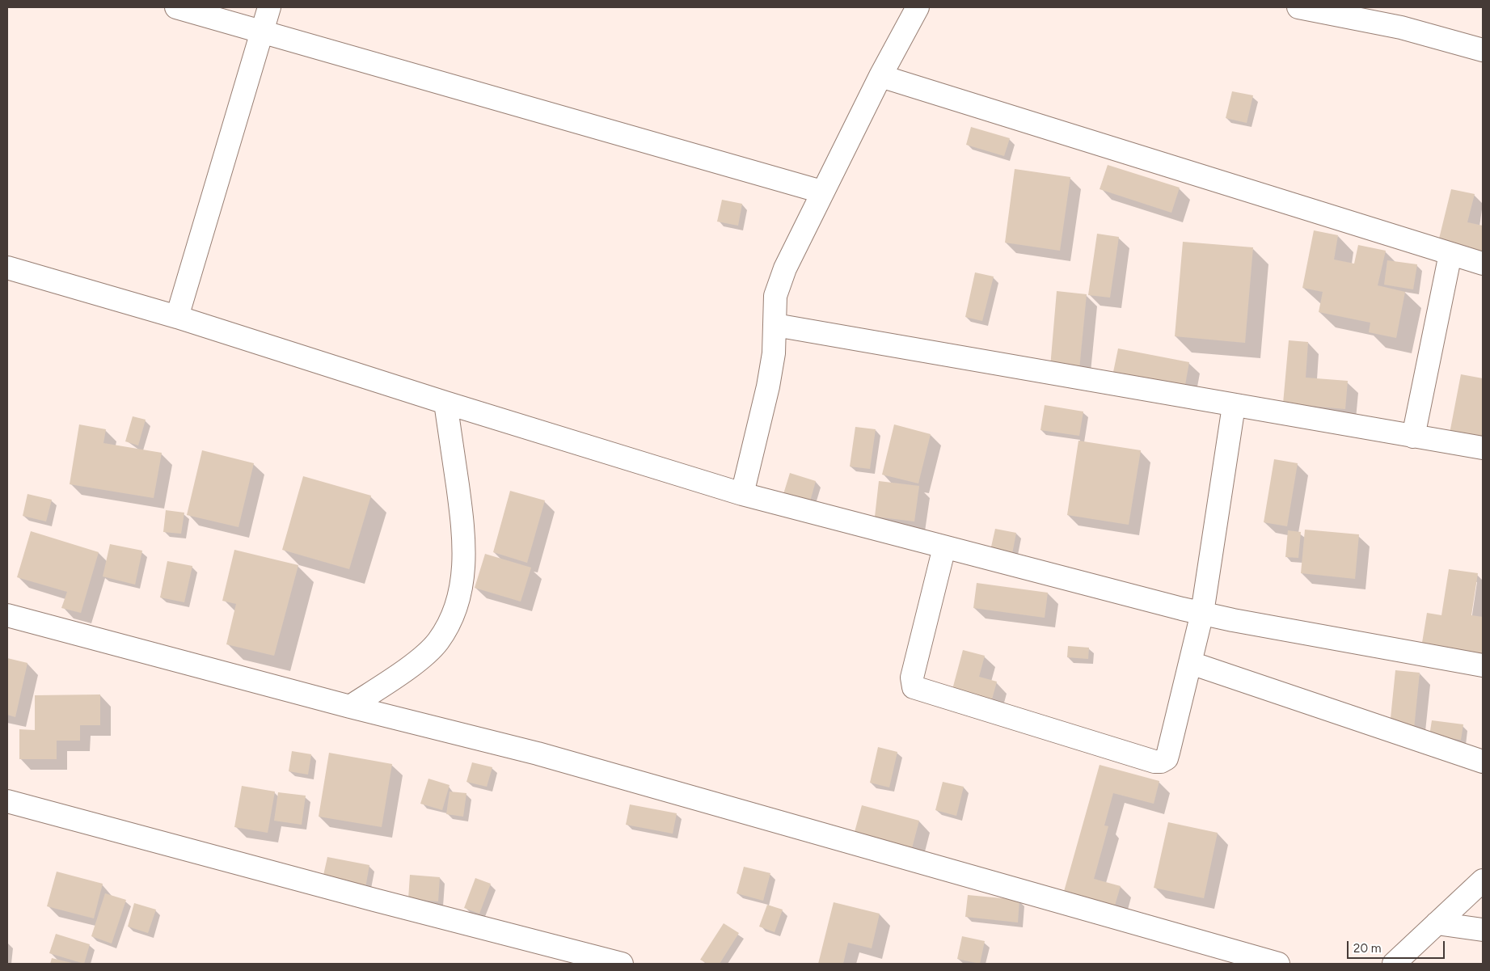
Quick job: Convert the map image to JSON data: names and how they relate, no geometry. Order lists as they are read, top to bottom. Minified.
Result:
{"scale_bar":"20 m"}
